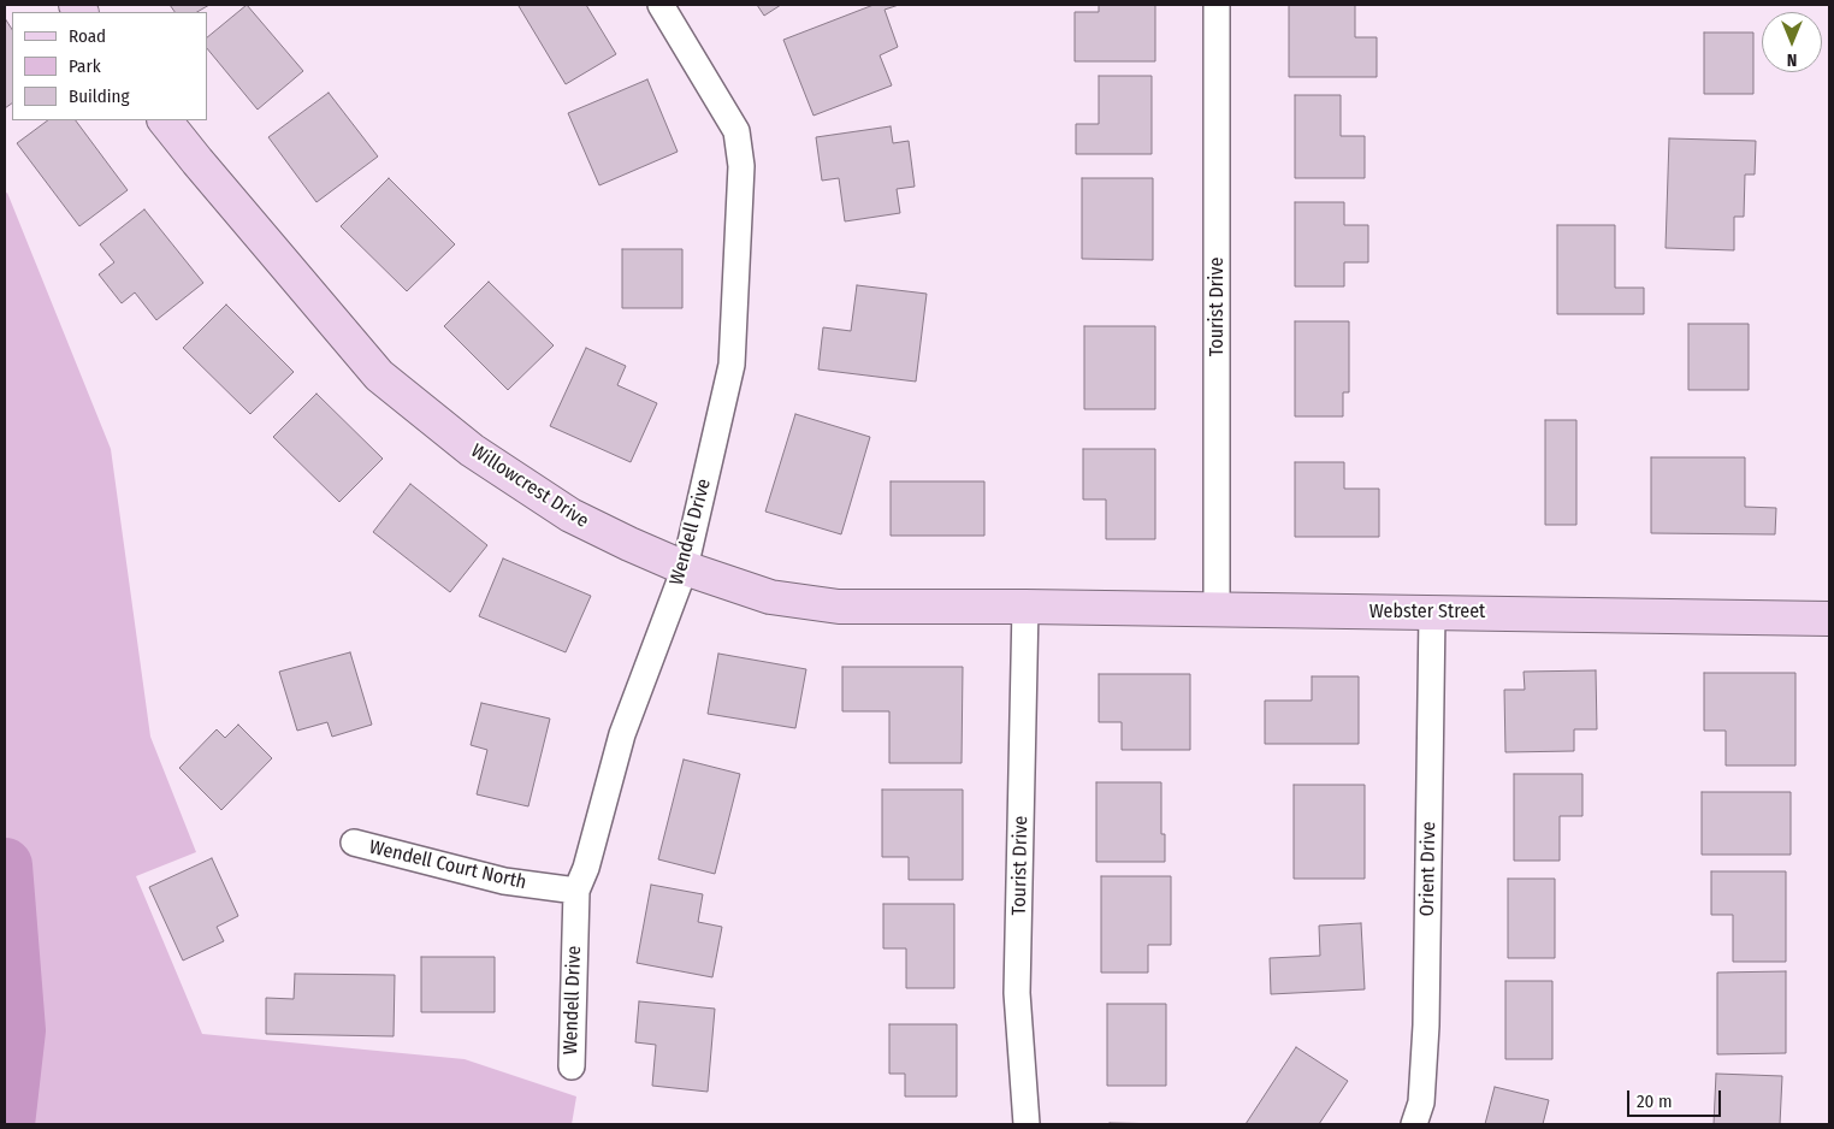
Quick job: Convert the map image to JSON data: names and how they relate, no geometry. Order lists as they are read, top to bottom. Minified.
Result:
{"streets":{"street":["Tourist Drive","Willowcrest Drive","Wendell Drive","Webster Street","Wendell Court North","Orient Drive"]},"crossings":[["Tourist Drive","Willowcrest Drive"],["Tourist Drive","Webster Street"],["Willowcrest Drive","Wendell Drive"],["Willowcrest Drive","Webster Street"],["Wendell Drive","Wendell Court North"],["Webster Street","Orient Drive"]],"legend":["Road","Park","Building"],"scale_bar":"20 m","north":"bottom"}
